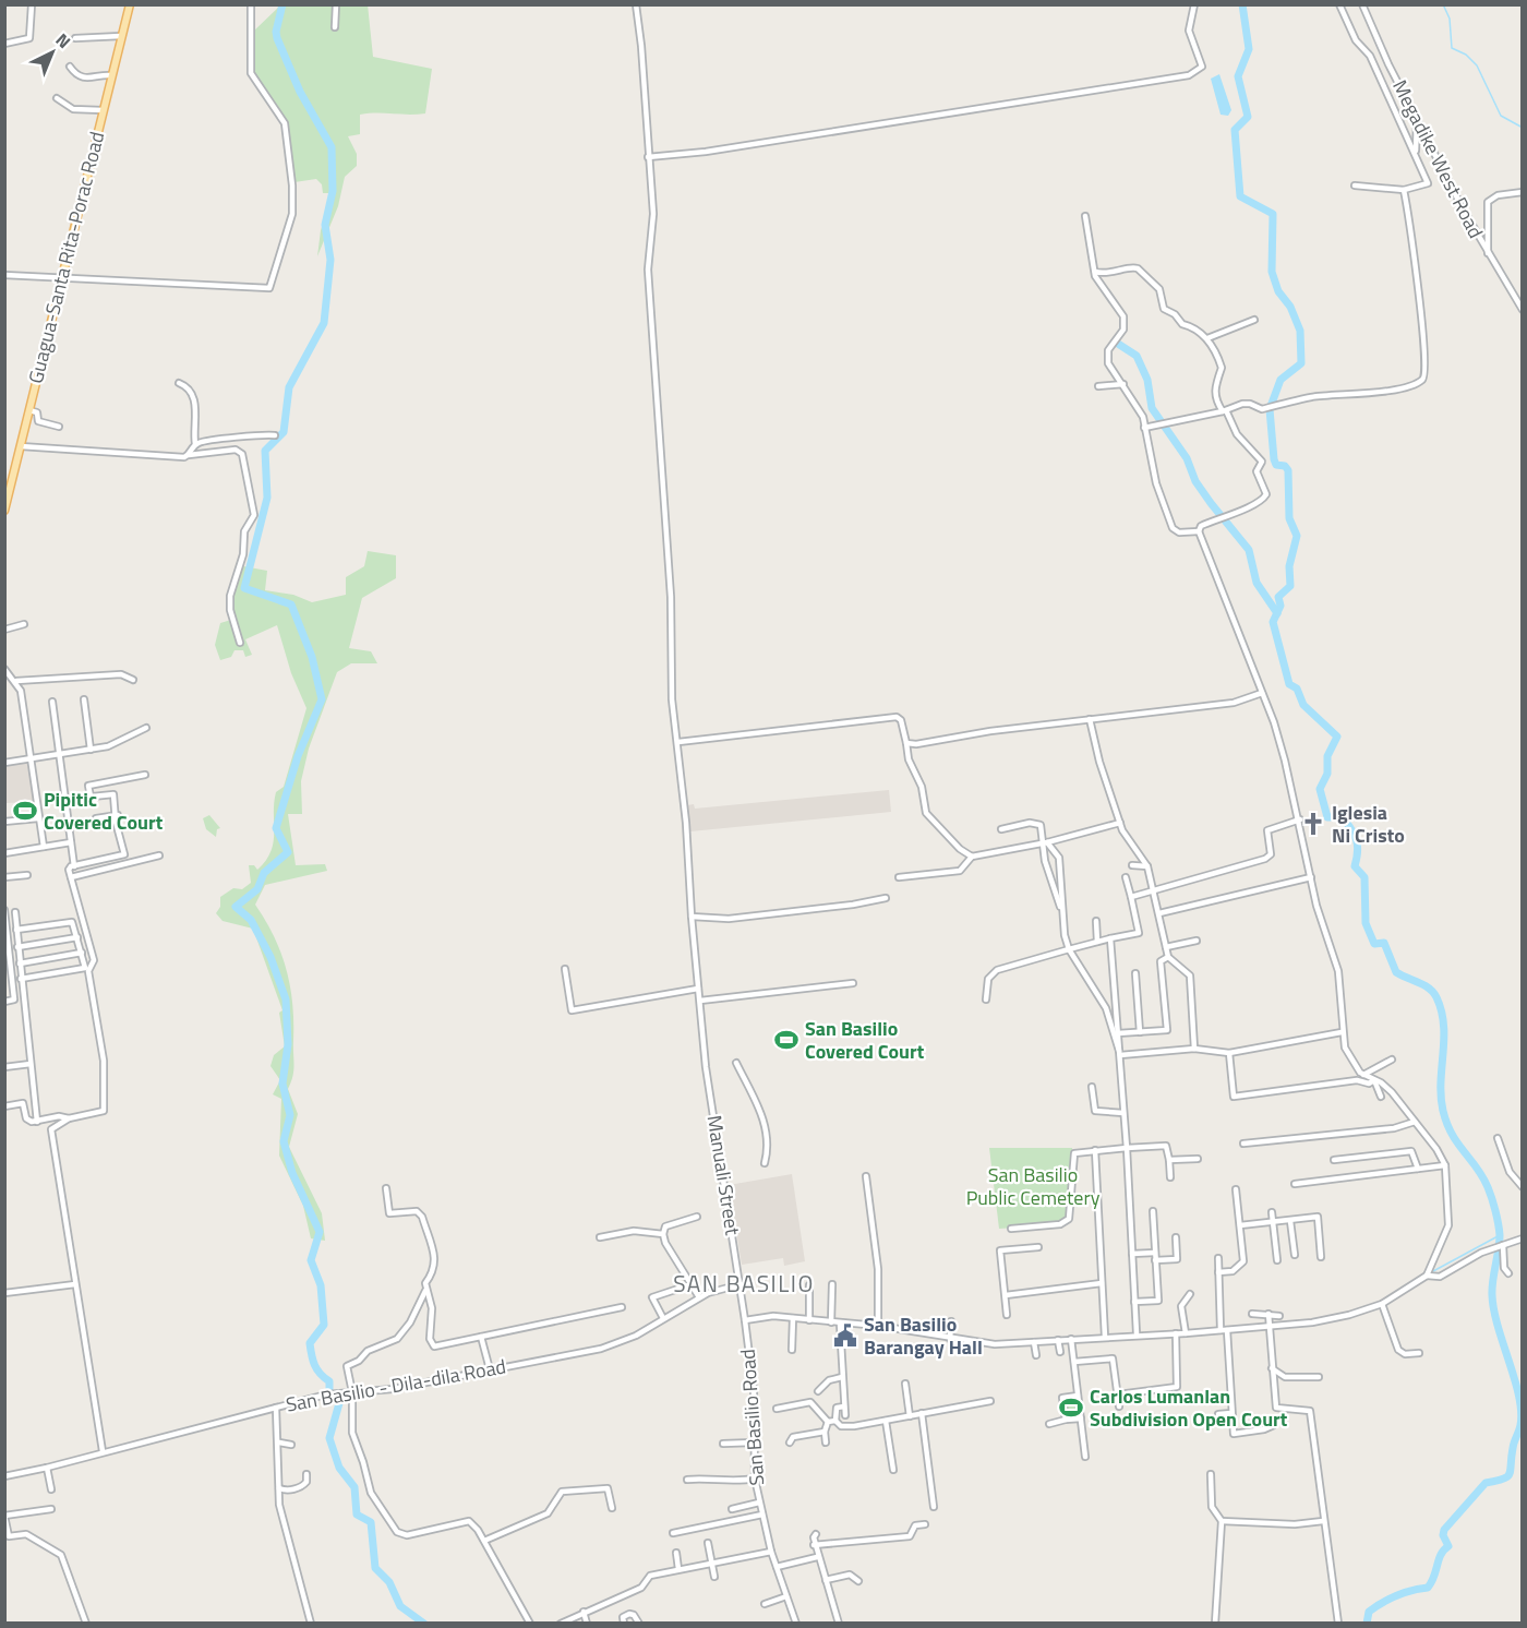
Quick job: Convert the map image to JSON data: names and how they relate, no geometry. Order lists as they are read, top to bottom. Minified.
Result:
{"streets":{"main road":["Guagua-Santa Rita-Porac Road"],"street":["Megadike West Road","Manuali Street","San Basilio - Dila-dila Road","San Basilio Road"]},"crossings":[["Manuali Street","San Basilio - Dila-dila Road"],["Manuali Street","San Basilio Road"],["San Basilio - Dila-dila Road","San Basilio Road"]],"districts":["SAN BASILIO"],"parks":["San Basilio Public Cemetery"],"places":{"sports":["Pipitic Covered Court","San Basilio Covered Court","Carlos Lumanlan Subdivision Open Court"],"church":["Iglesia Ni Cristo"],"public building":["San Basilio Barangay Hall"]},"north":"top right"}
